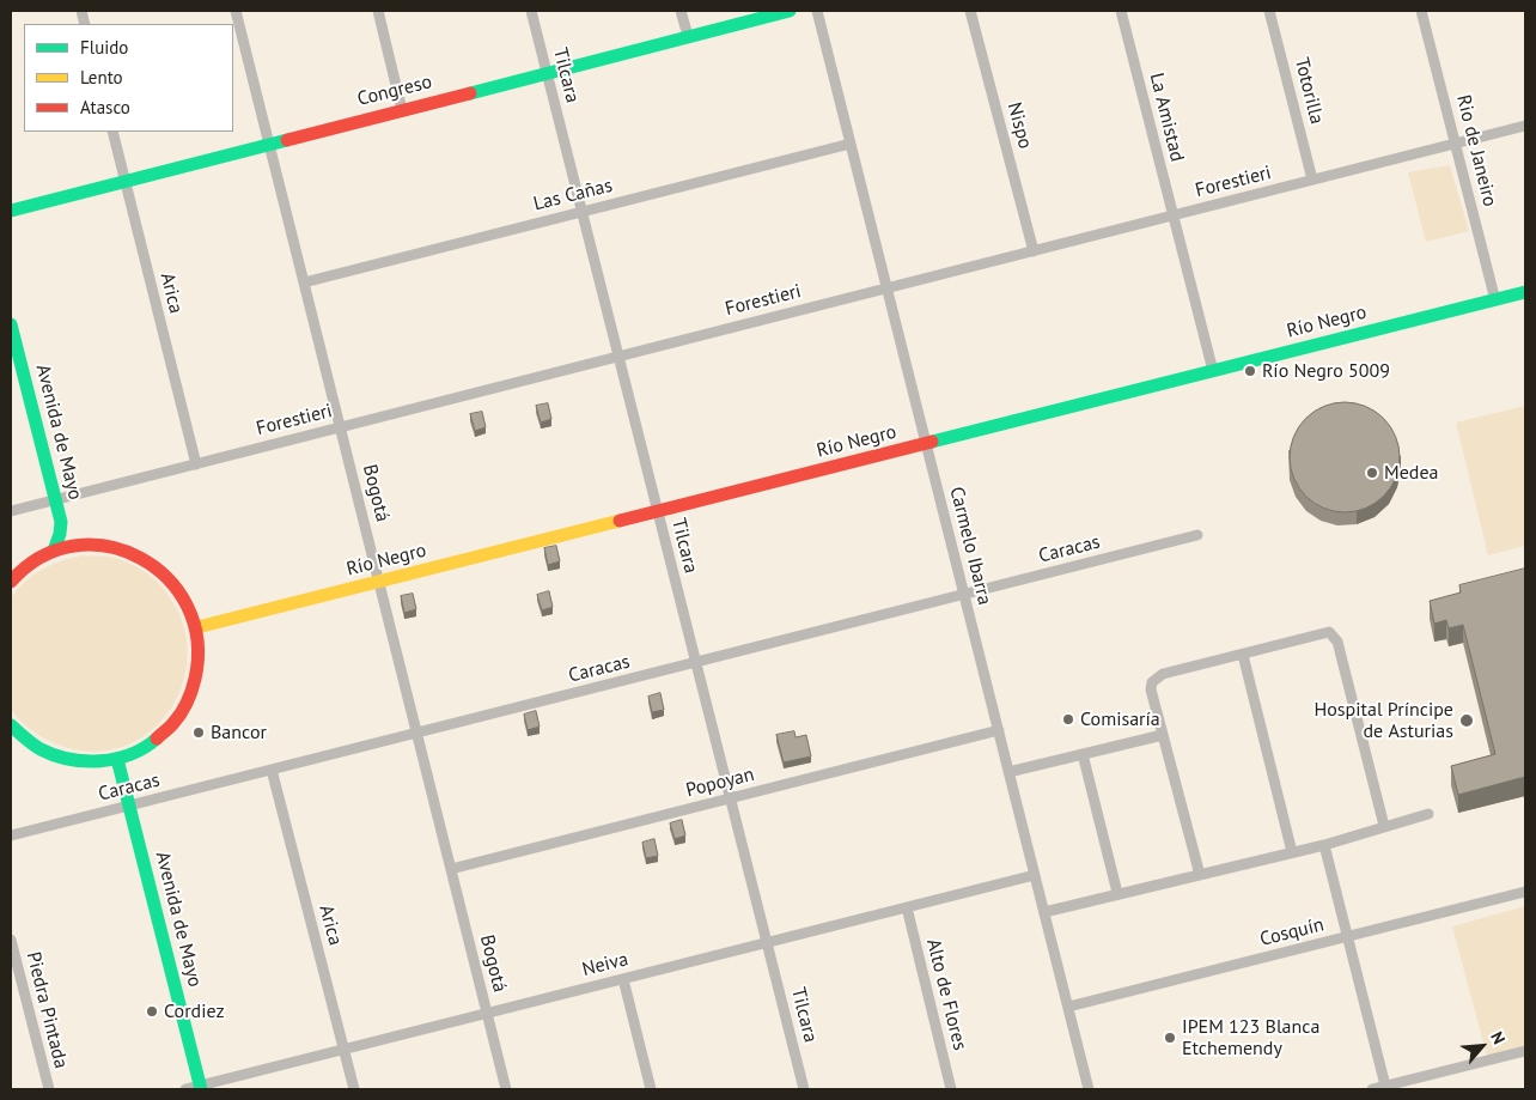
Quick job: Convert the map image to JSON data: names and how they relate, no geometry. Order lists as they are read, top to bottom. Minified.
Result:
{"streets":{"main road":["Congreso","Río Negro","Avenida de Mayo"],"street":["Tilcara","Totorilla","La Amistad","Nispo","Rio de Janeiro","Forestieri","Las Cañas","Arica","Bogotá","Carmelo Ibarra","Caracas","Popoyan","Cosquín","Neiva","Alto de Flores","Piedra Pintada"]},"crossings":[["Tilcara","Congreso"],["Tilcara","Forestieri"],["Tilcara","Las Cañas"],["Tilcara","Río Negro"],["Tilcara","Caracas"],["Tilcara","Popoyan"],["Tilcara","Neiva"],["Congreso","Arica"],["Congreso","Bogotá"],["Totorilla","Forestieri"],["La Amistad","Forestieri"],["La Amistad","Río Negro"],["Nispo","Forestieri"],["Rio de Janeiro","Forestieri"],["Rio de Janeiro","Río Negro"],["Forestieri","Arica"],["Forestieri","Avenida de Mayo"],["Forestieri","Bogotá"],["Forestieri","Carmelo Ibarra"],["Las Cañas","Bogotá"],["Las Cañas","Carmelo Ibarra"],["Arica","Caracas"],["Arica","Neiva"],["Río Negro","Bogotá"],["Río Negro","Carmelo Ibarra"],["Avenida de Mayo","Caracas"],["Avenida de Mayo","Neiva"],["Bogotá","Caracas"],["Bogotá","Popoyan"],["Bogotá","Neiva"],["Carmelo Ibarra","Caracas"],["Carmelo Ibarra","Popoyan"],["Carmelo Ibarra","Cosquín"],["Carmelo Ibarra","Neiva"],["Neiva","Alto de Flores"]],"places":["Río Negro 5009","Medea","Comisaría","Hospital Príncipe de Asturias","Bancor","Cordiez","IPEM 123 Blanca Etchemendy"],"legend":["Fluido","Lento","Atasco"],"north":"top right"}
